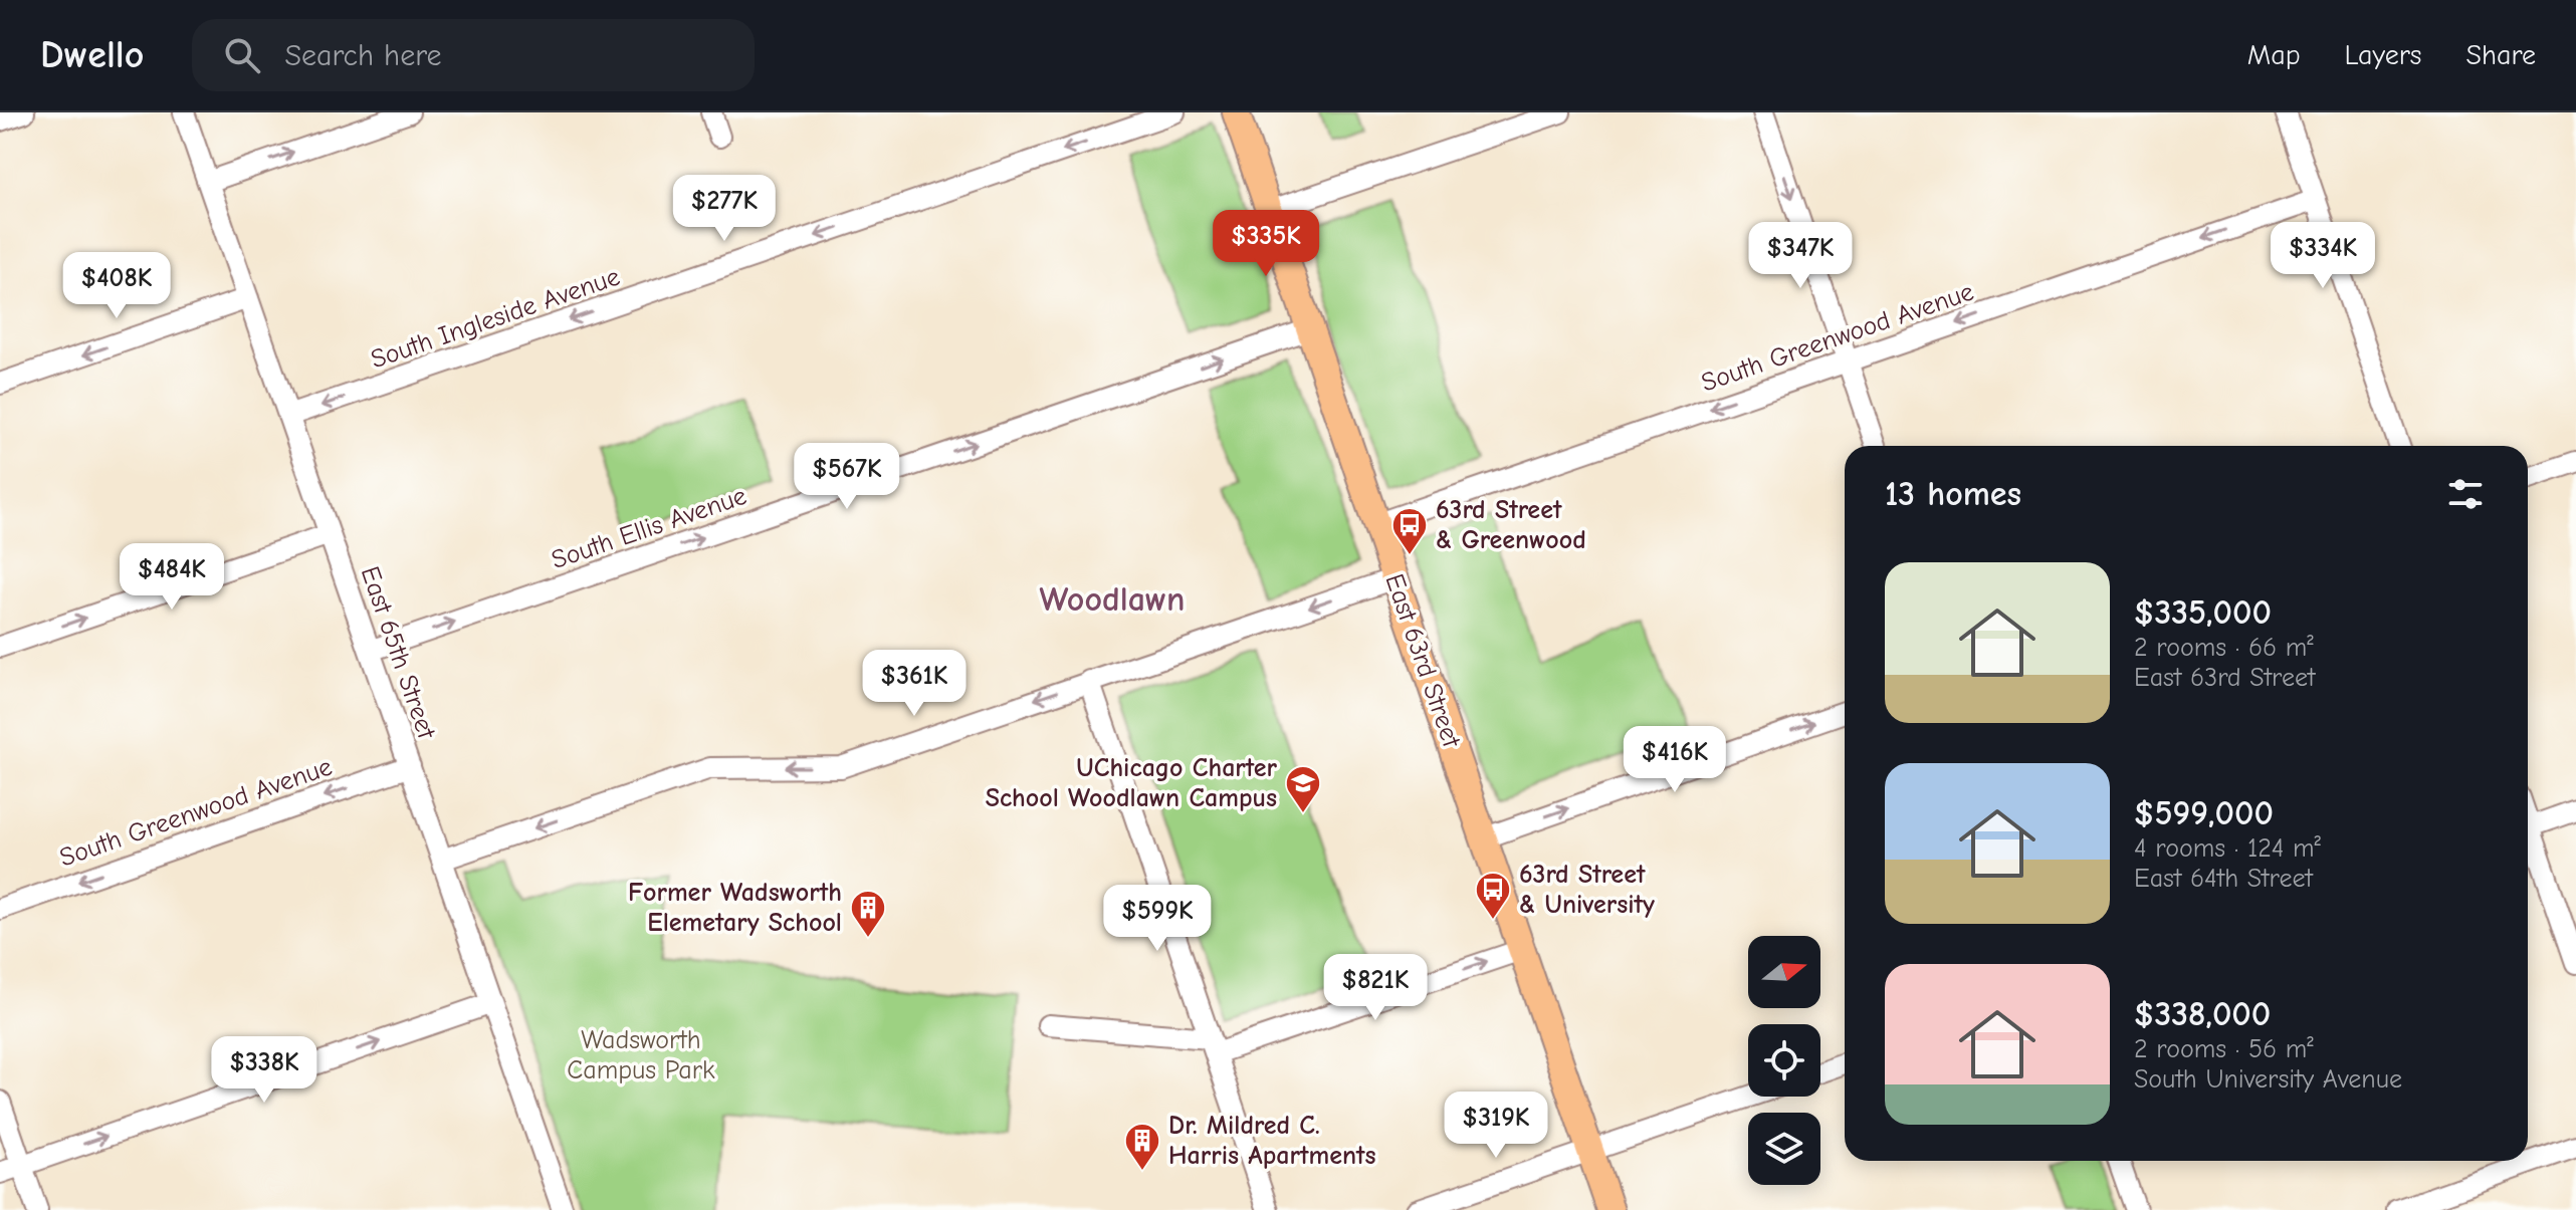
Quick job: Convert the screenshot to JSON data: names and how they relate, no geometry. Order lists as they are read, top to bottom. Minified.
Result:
{"streets":{"main road":["East 63rd Street"],"street":["South Ingleside Avenue","South Greenwood Avenue","South Ellis Avenue","East 65th Street"]},"crossings":[["South Ingleside Avenue","East 65th Street"],["South Greenwood Avenue","East 65th Street"],["South Greenwood Avenue","East 63rd Street"],["South Ellis Avenue","East 65th Street"],["South Ellis Avenue","East 63rd Street"]],"one_way":["South Ingleside Avenue","South Greenwood Avenue","South Ellis Avenue"],"districts":["Woodlawn"],"parks":["Wadsworth Campus Park"],"places":{"bus stop":["63rd Street & Greenwood","63rd Street & University"],"school or university":["UChicago Charter School Woodlawn Campus"],"building":["Former Wadsworth Elemetary School","Dr. Mildred C. Harris Apartments"]},"north":"right","page":{"header":"Dwello","search":"Search here","nav":["Map","Layers","Share"],"price":["$277K","$335K","$347K","$334K","$408K","$567K","$484K","$361K","$416K","$599K","$821K","$338K","$319K"],"heading":"13 homes","list":[{"name":"$335,000","note":"2 rooms · 66 m² · East 63rd Street"},{"name":"$599,000","note":"4 rooms · 124 m² · East 64th Street"},{"name":"$338,000","note":"2 rooms · 56 m² · South University Avenue"}]}}
